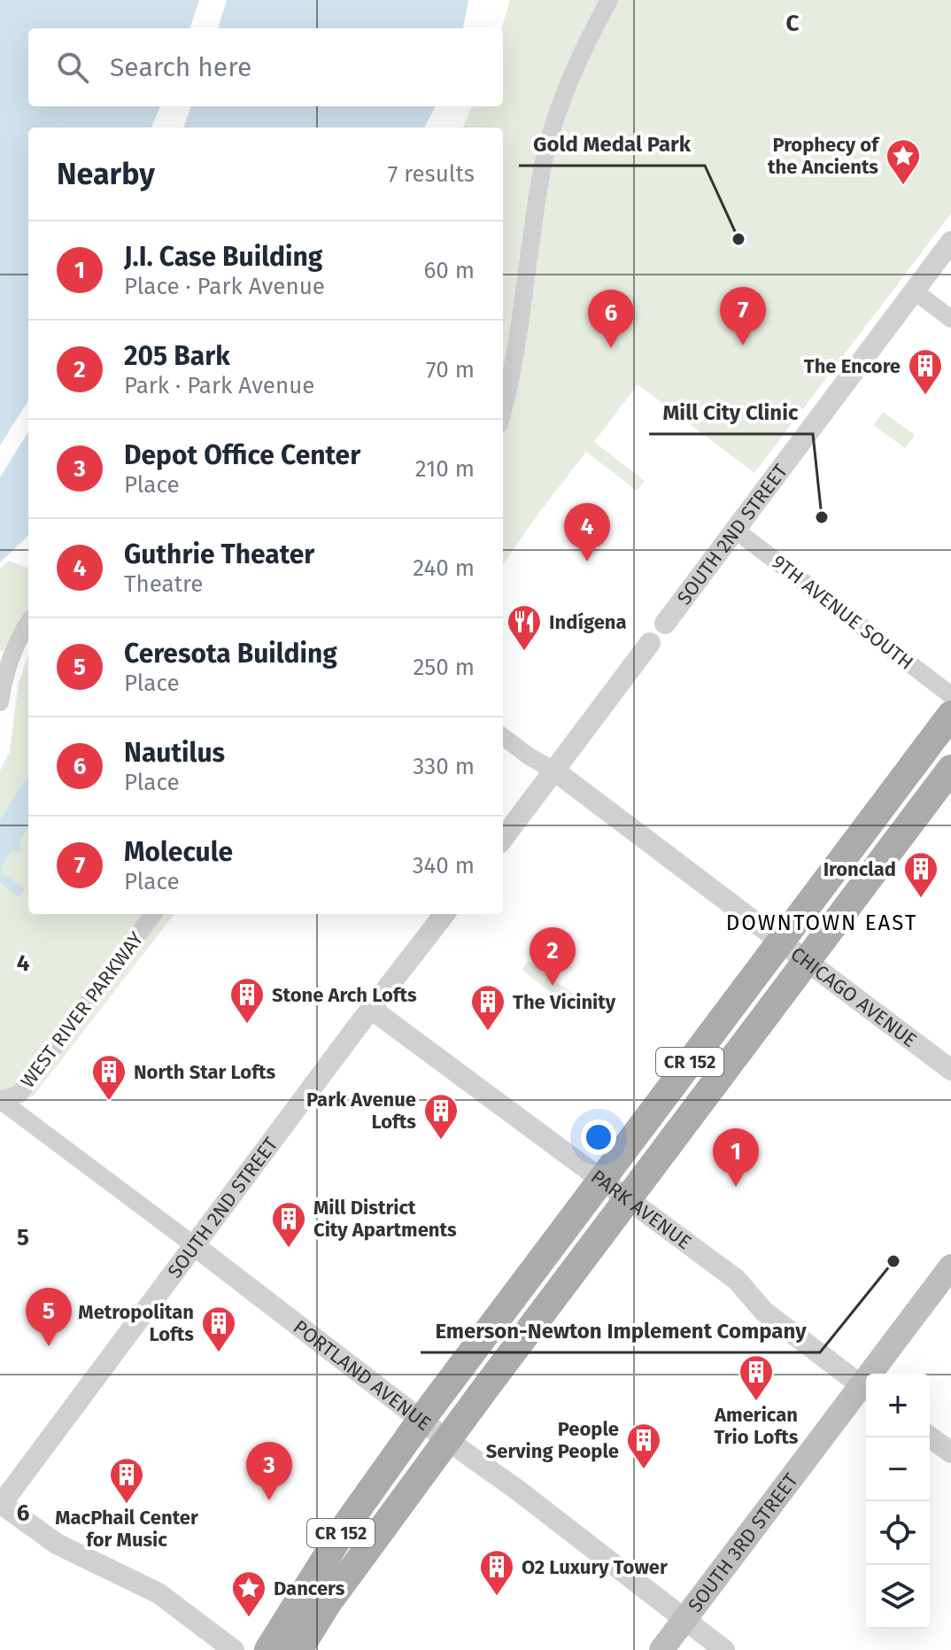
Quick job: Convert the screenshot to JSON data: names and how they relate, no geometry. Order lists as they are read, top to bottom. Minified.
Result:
{"streets":{"main road":["CR 152","SOUTH 3RD STREET"],"street":["SOUTH 2ND STREET","9TH AVENUE SOUTH","CHICAGO AVENUE","WEST RIVER PARKWAY","PARK AVENUE","PORTLAND AVENUE"]},"crossings":[["SOUTH 2ND STREET","9TH AVENUE SOUTH"],["SOUTH 2ND STREET","PARK AVENUE"],["SOUTH 2ND STREET","PORTLAND AVENUE"],["CHICAGO AVENUE","CR 152"],["WEST RIVER PARKWAY","PORTLAND AVENUE"],["CR 152","PARK AVENUE"],["CR 152","PORTLAND AVENUE"],["PARK AVENUE","SOUTH 3RD STREET"],["PORTLAND AVENUE","SOUTH 3RD STREET"]],"districts":["DOWNTOWN EAST"],"places":{"place":["Prophecy of the Ancients","Dancers"],"other":["Gold Medal Park","Mill City Clinic","Emerson-Newton Implement Company"],"building":["The Encore","Ironclad","Stone Arch Lofts","The Vicinity","North Star Lofts","Park Avenue Lofts","Mill District City Apartments","Metropolitan Lofts","American Trio Lofts","People Serving People","MacPhail Center for Music","O2 Luxury Tower"],"restaurant":["Indígena"]},"page":{"search":"Search here","heading":["Nearby","7 results"],"list":[{"mark":"1","name":"J.I. Case Building","note":"Place · Park Avenue","value":"60 m"},{"mark":"2","name":"205 Bark","note":"Park · Park Avenue","value":"70 m"},{"mark":"3","name":"Depot Office Center","note":"Place","value":"210 m"},{"mark":"4","name":"Guthrie Theater","note":"Theatre","value":"240 m"},{"mark":"5","name":"Ceresota Building","note":"Place","value":"250 m"},{"mark":"6","name":"Nautilus","note":"Place","value":"330 m"},{"mark":"7","name":"Molecule","note":"Place","value":"340 m"}],"pins":["7","6","4","2","1","5","3"],"map_buttons":["+","−"]},"grid":{"columns":["C"],"rows":["4","5","6"]}}
